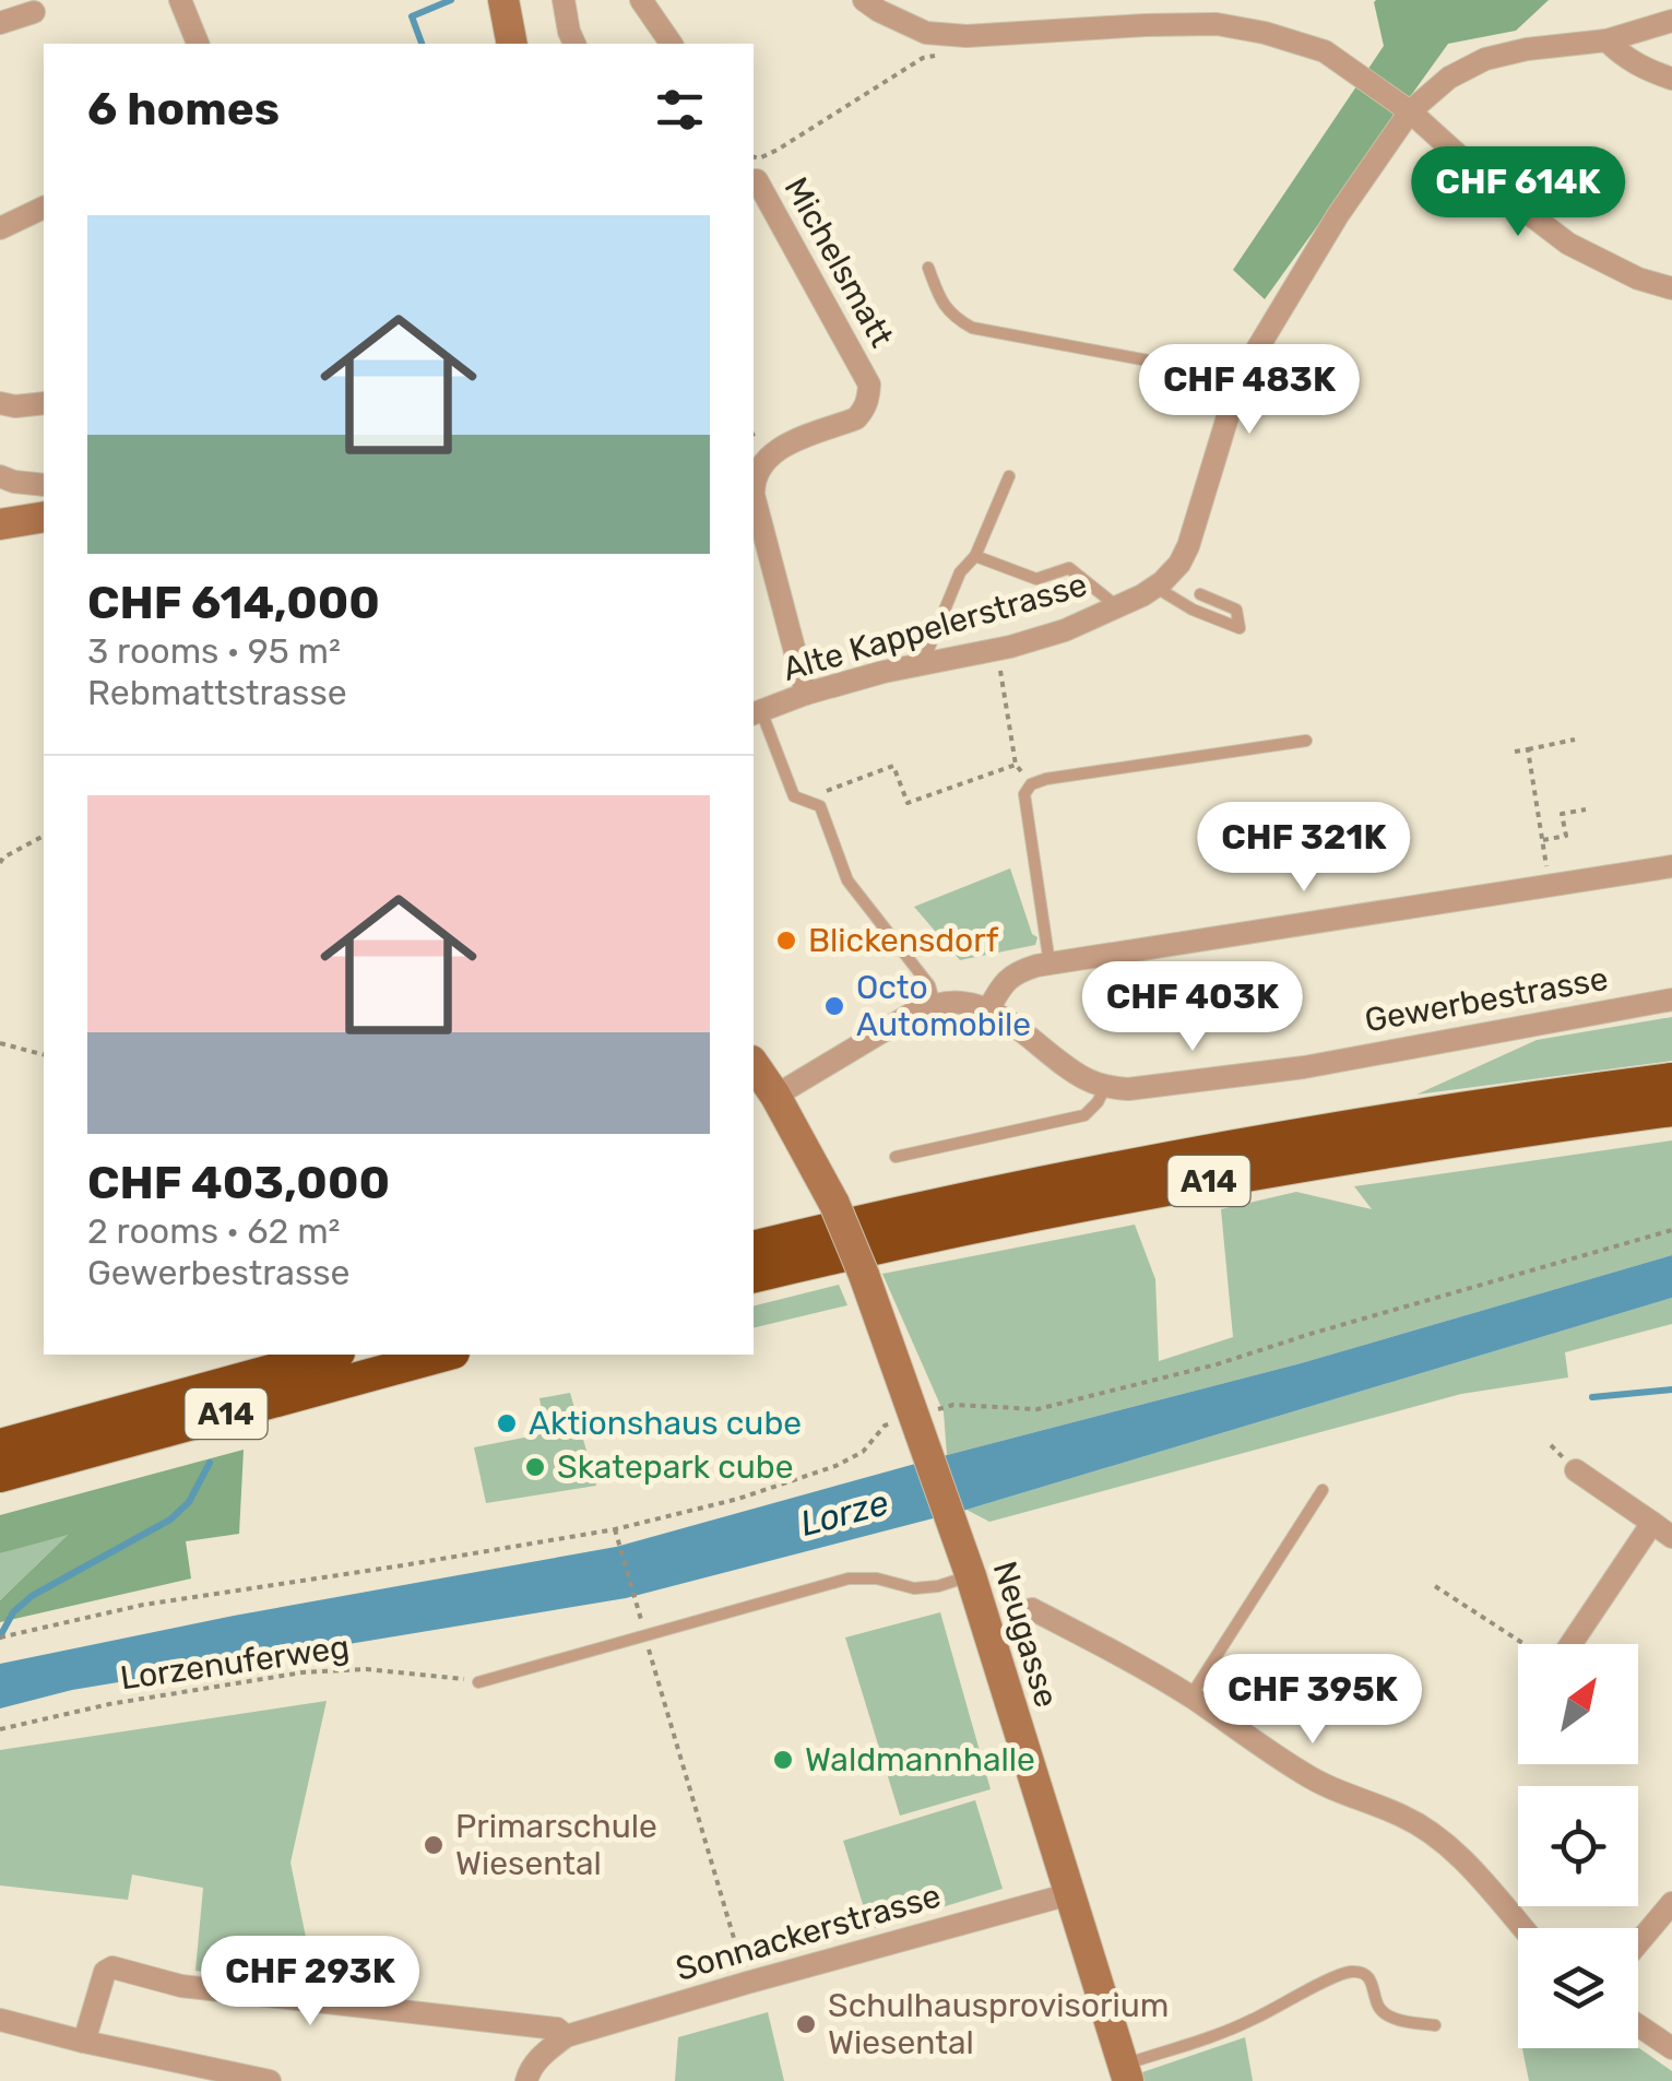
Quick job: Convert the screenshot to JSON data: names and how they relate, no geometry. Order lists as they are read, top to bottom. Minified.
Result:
{"streets":{"highway":["A14"],"street":["Michelsmatt","Alte Kappelerstrasse","Gewerbestrasse","Neugasse","Sonnackerstrasse"],"path":["Lorzenuferweg"]},"crossings":[["Michelsmatt","Alte Kappelerstrasse"],["Neugasse","Sonnackerstrasse"]],"water":["Lorze"],"places":["Blickensdorf","Octo Automobile","Aktionshaus cube","Skatepark cube","Waldmannhalle","Primarschule Wiesental","Schulhausprovisorium Wiesental"],"north":"top right","page":{"heading":"6 homes","price":["CHF 614K","CHF 483K","CHF 321K","CHF 403K","CHF 395K","CHF 293K"],"list":[{"name":"CHF 614,000","note":"3 rooms · 95 m² · Rebmattstrasse"},{"name":"CHF 403,000","note":"2 rooms · 62 m² · Gewerbestrasse"}]}}
